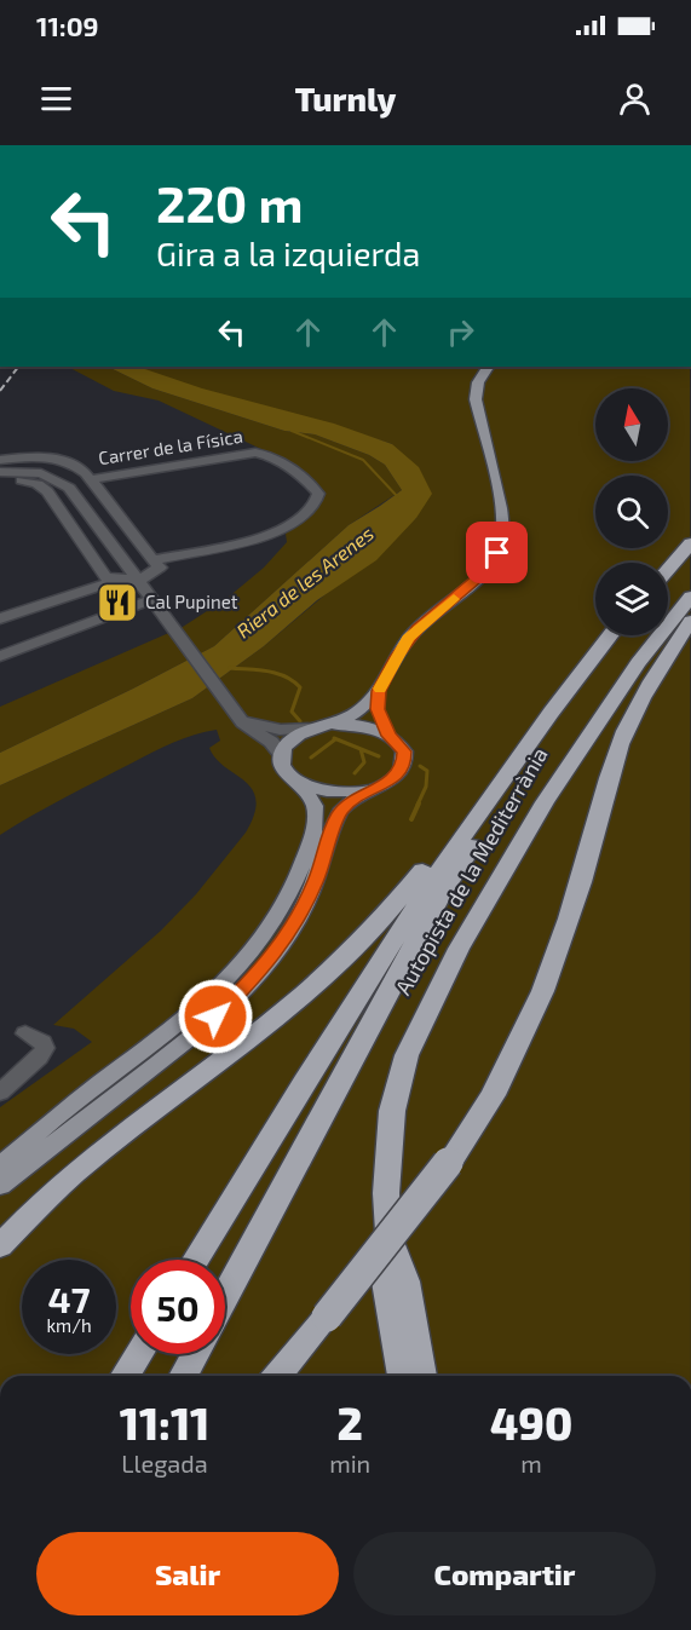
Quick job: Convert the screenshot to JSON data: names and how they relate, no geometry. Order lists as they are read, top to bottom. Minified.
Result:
{"streets":{"highway":["Autopista de la Mediterrània"],"street":["Carrer de la Física"]},"water":["Riera de les Arenes"],"places":{"restaurant":["Cal Pupinet"]},"north":"top","page":{"status":"11:09","header":"Turnly","turn":["220 m","Gira a la izquierda"],"speed":"47 km/h","limit":"50","eta":["11:11","Llegada","2","min","490","m"],"buttons":["Salir","Compartir"]}}
